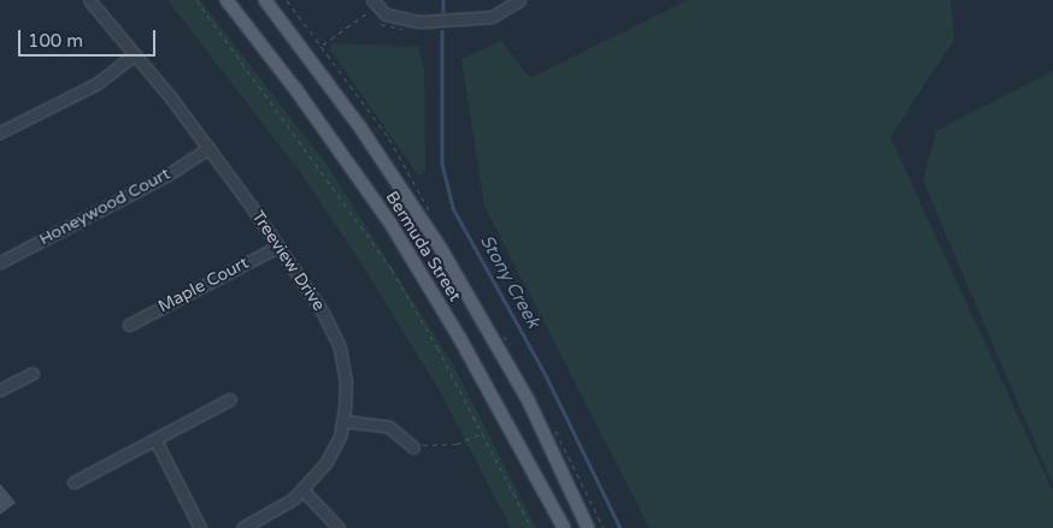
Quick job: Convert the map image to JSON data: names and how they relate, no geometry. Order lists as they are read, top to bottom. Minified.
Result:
{"streets":{"main road":["Bermuda Street"],"street":["Honeywood Court","Treeview Drive","Maple Court"]},"crossings":[["Honeywood Court","Treeview Drive"],["Treeview Drive","Maple Court"]],"water":["Stony Creek"],"scale_bar":"100 m"}
